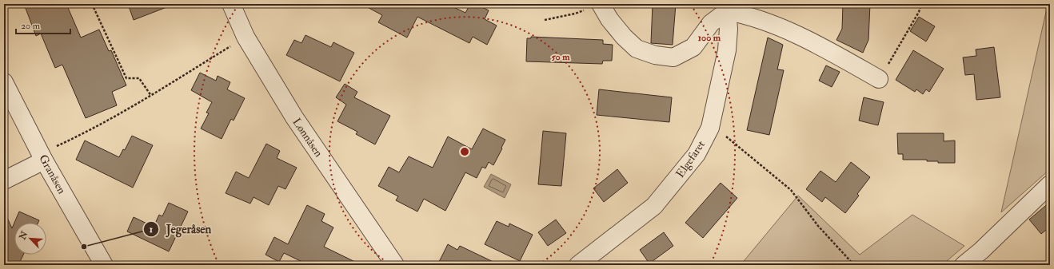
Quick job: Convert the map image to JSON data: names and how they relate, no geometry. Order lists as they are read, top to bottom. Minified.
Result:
{"streets":{"street":["Lønnåsen","Elgefaret","Granåsen"]},"places":["Jegeråsen"],"scale_bar":"20 m","north":"top left","rings":["100 m","50 m"]}
